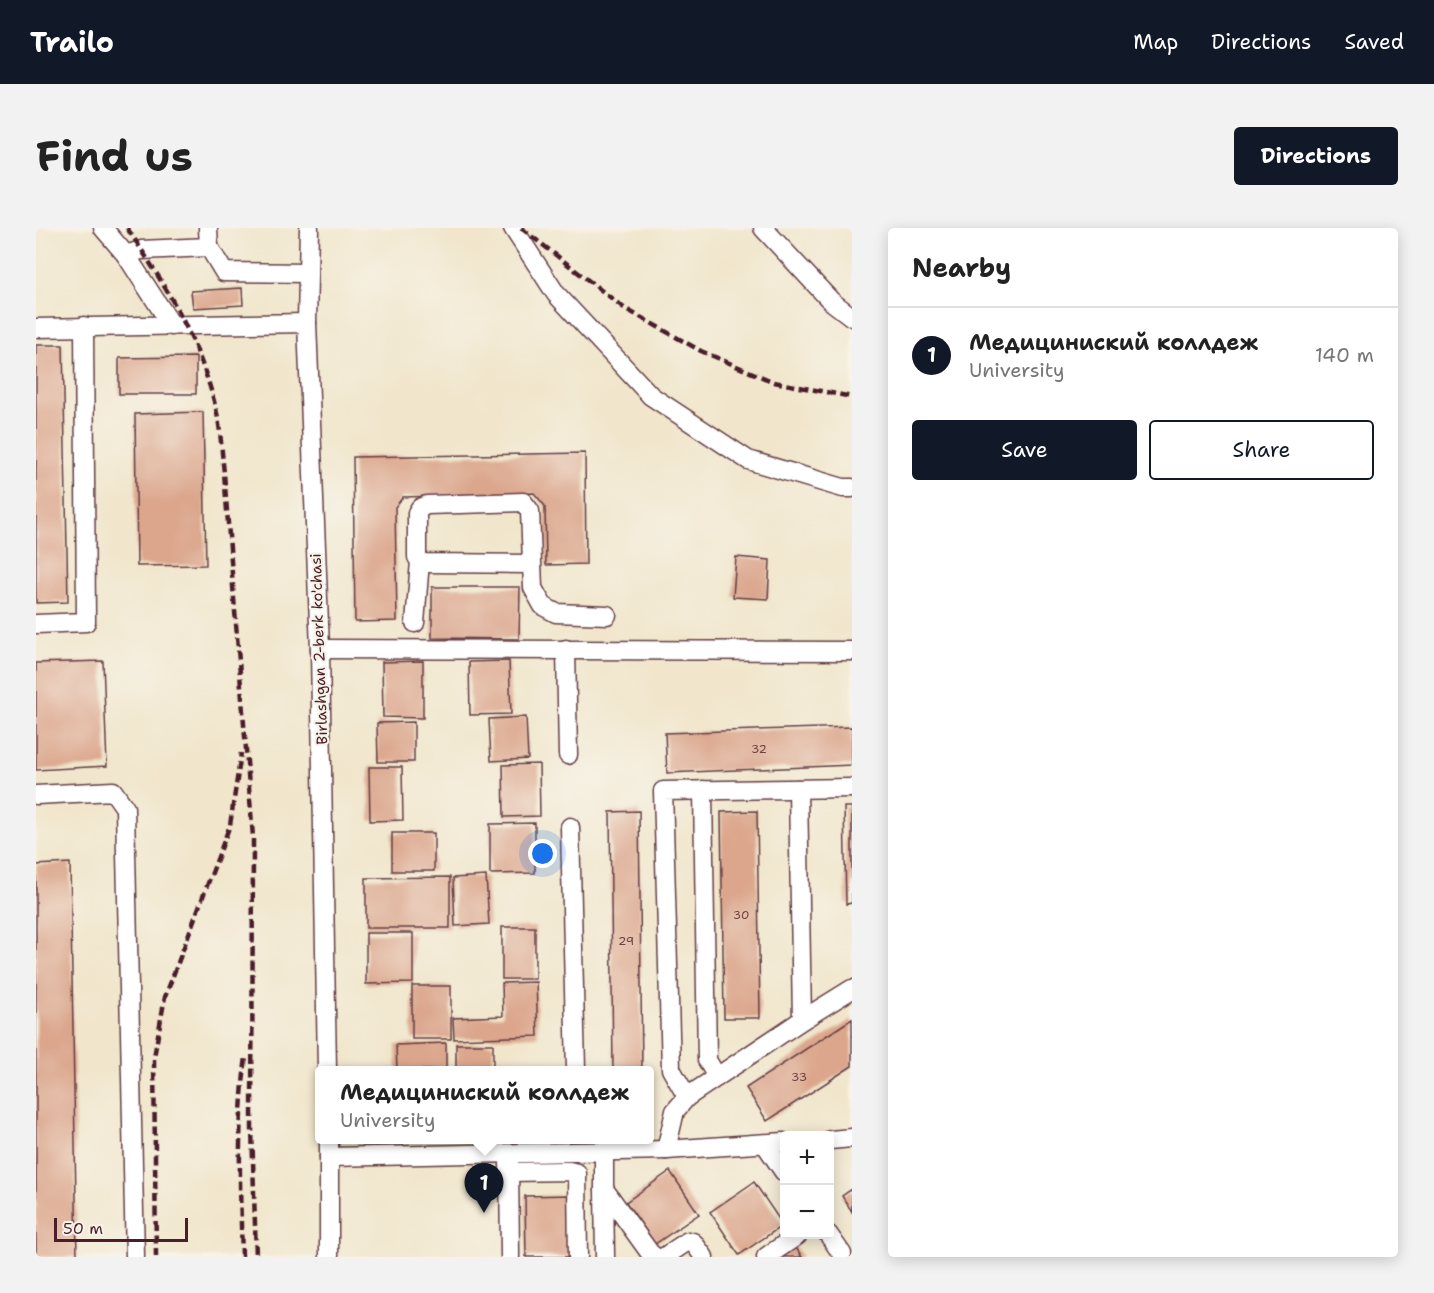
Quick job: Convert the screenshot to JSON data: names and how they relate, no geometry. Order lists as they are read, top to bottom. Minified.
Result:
{"streets":{"street":["Birlashgan 2-berk ko'chasi"]},"house_numbers":["32","30","29","33"],"scale_bar":"50 m","page":{"header":"Trailo","nav":["Map","Directions","Saved"],"buttons":["Directions",["Save","Share"]],"title":"Find us","heading":"Nearby","list":[{"mark":"1","name":"Медициниский коллдеж","note":"University","value":"140 m"}],"popup":["Медициниский коллдеж","University"],"map_buttons":["+","−"],"pins":"1","scale":"50 m"}}
